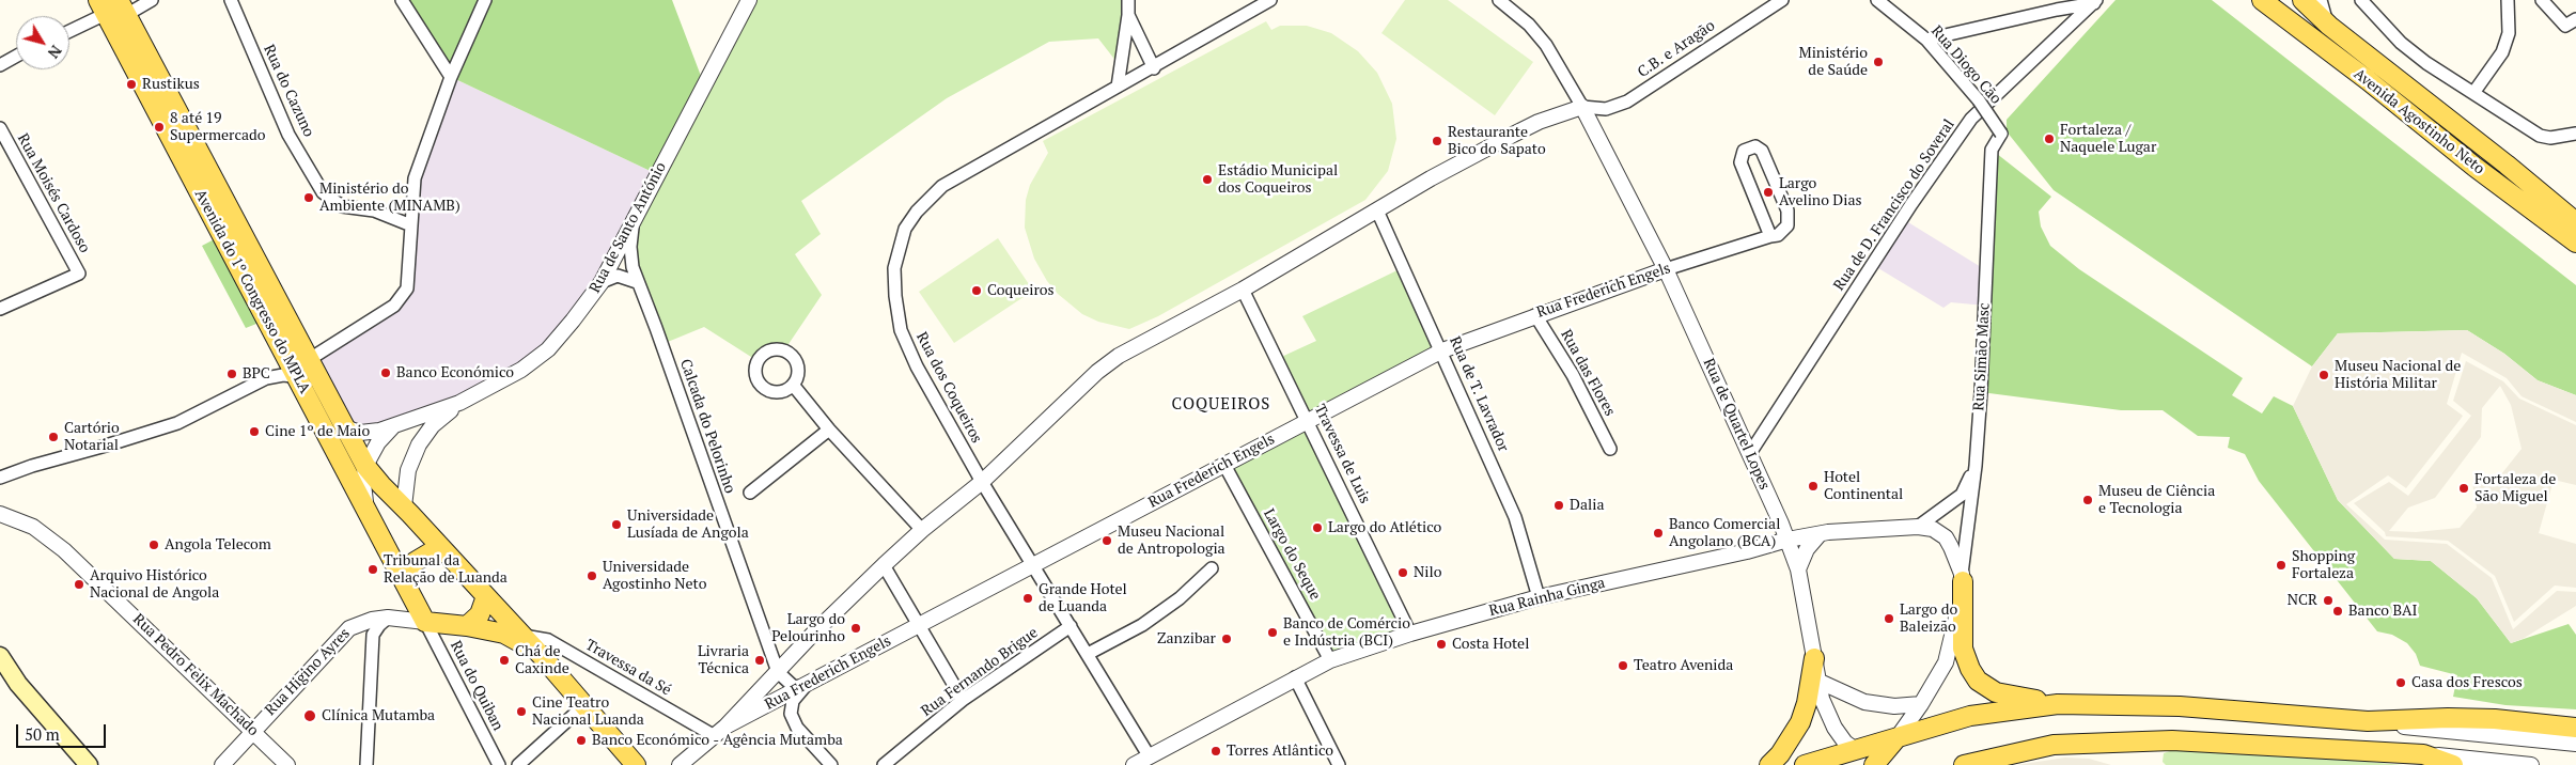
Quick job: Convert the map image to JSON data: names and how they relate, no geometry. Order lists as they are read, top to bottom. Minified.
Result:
{"streets":{"main road":["Avenida Agostinho Neto","Avenida do 1º Congresso do MPLA"],"street":["C.B. e Aragão","Rua Diogo Cão","Rua do Cazuno","Rua Moisés Cardoso","Rua de D. Francisco do Soveral","Rua de Santo António","Rua Frederich Engels","Rua Simão Masc","Rua das Flores","Rua dos Coqueiros","Rua de T. Lavrador","Rua de Quartel Lopes","Calcada do Pelorinho","Travessa de Luis","Largo do Seque","Rua Rainha Ginga","Travessa da Sé","Rua Higino Ayres","Rua Fernando Brigue","Rua Pedro Felix Machado","Rua do Quiban"]},"crossings":[["C.B. e Aragão","Rua de Quartel Lopes"],["Rua Diogo Cão","Rua Simão Masc"],["Rua de D. Francisco do Soveral","Rua de Quartel Lopes"],["Rua de Santo António","Avenida do 1º Congresso do MPLA"],["Rua de Santo António","Calcada do Pelorinho"],["Rua Frederich Engels","Rua das Flores"],["Rua Frederich Engels","Rua dos Coqueiros"],["Rua Frederich Engels","Rua de T. Lavrador"],["Rua Frederich Engels","Rua de Quartel Lopes"],["Rua Frederich Engels","Travessa de Luis"],["Rua Frederich Engels","Largo do Seque"],["Rua Frederich Engels","Travessa da Sé"],["Avenida do 1º Congresso do MPLA","Rua Higino Ayres"],["Avenida do 1º Congresso do MPLA","Rua do Quiban"],["Rua Simão Masc","Rua de Quartel Lopes"],["Rua Simão Masc","Rua Rainha Ginga"],["Rua dos Coqueiros","Rua Rainha Ginga"],["Rua dos Coqueiros","Rua Fernando Brigue"],["Rua de T. Lavrador","Rua Rainha Ginga"],["Rua de Quartel Lopes","Rua Rainha Ginga"],["Travessa de Luis","Rua Rainha Ginga"],["Largo do Seque","Rua Rainha Ginga"],["Rua Higino Ayres","Rua Pedro Felix Machado"],["Rua Higino Ayres","Rua do Quiban"]],"districts":["COQUEIROS"],"places":["Ministério de Saúde","Rustikus","8 até 19 Supermercado","Fortaleza / Naquele Lugar","Restaurante Bico do Sapato","Estádio Municipal dos Coqueiros","Largo Avelino Dias","Ministério do Ambiente (MINAMB)","Coqueiros","Banco Económico","BPC","Museu Nacional de História Militar","Cine 1º de Maio","Cartório Notarial","Hotel Continental","Fortaleza de São Miguel","Museu de Ciência e Tecnologia","Dalia","Universidade Lusíada de Angola","Largo do Atlético","Banco Comercial Angolano (BCA)","Museu Nacional de Antropologia","Angola Telecom","Shopping Fortaleza","Tribunal da Relação de Luanda","Nilo","Universidade Agostinho Neto","Arquivo Histórico Nacional de Angola","Grande Hotel de Luanda","NCR","Banco BAI","Largo do Baleizão","Largo do Pelourinho","Banco de Comércio e Indústria (BCI)","Zanzibar","Costa Hotel","Chá de Caxinde","Livraria Técnica","Teatro Avenida","Casa dos Frescos","Cine Teatro Nacional Luanda","Clínica Mutamba","Banco Económico - Agência Mutamba","Torres Atlântico"],"scale_bar":"50 m","north":"bottom right"}
